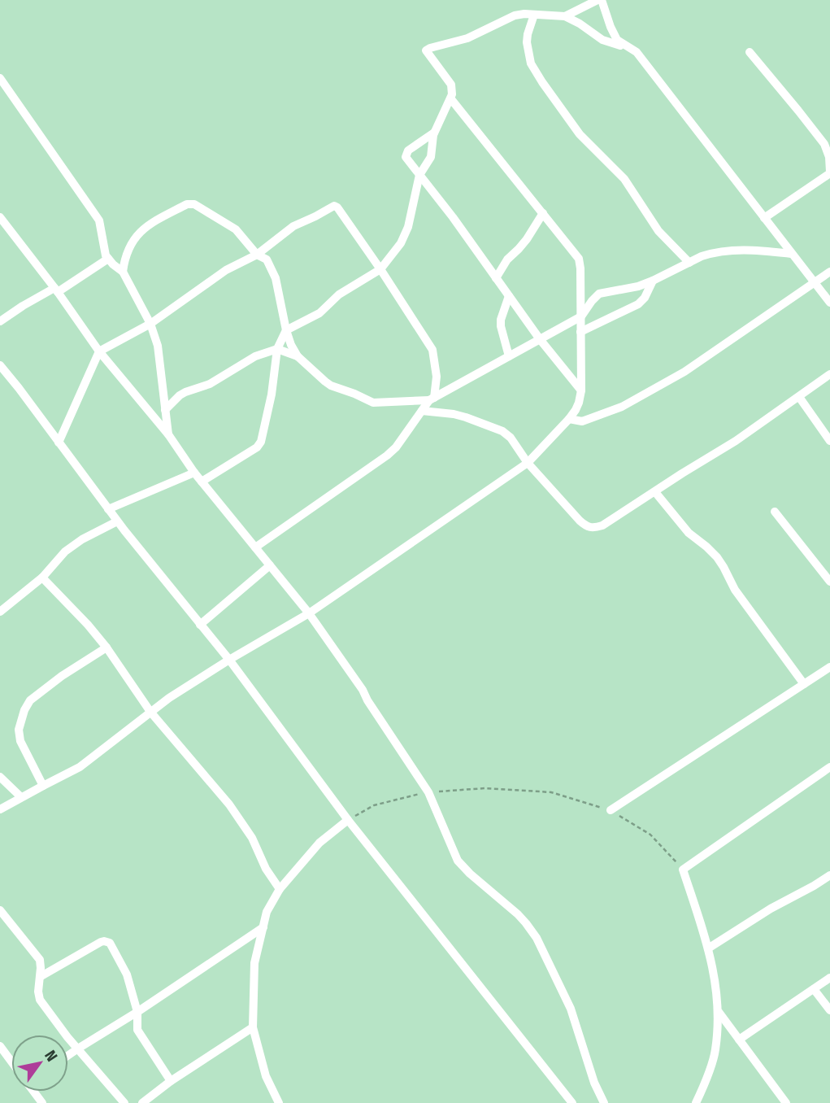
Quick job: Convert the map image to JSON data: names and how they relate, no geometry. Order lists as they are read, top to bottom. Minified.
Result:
{"north":"top right"}
